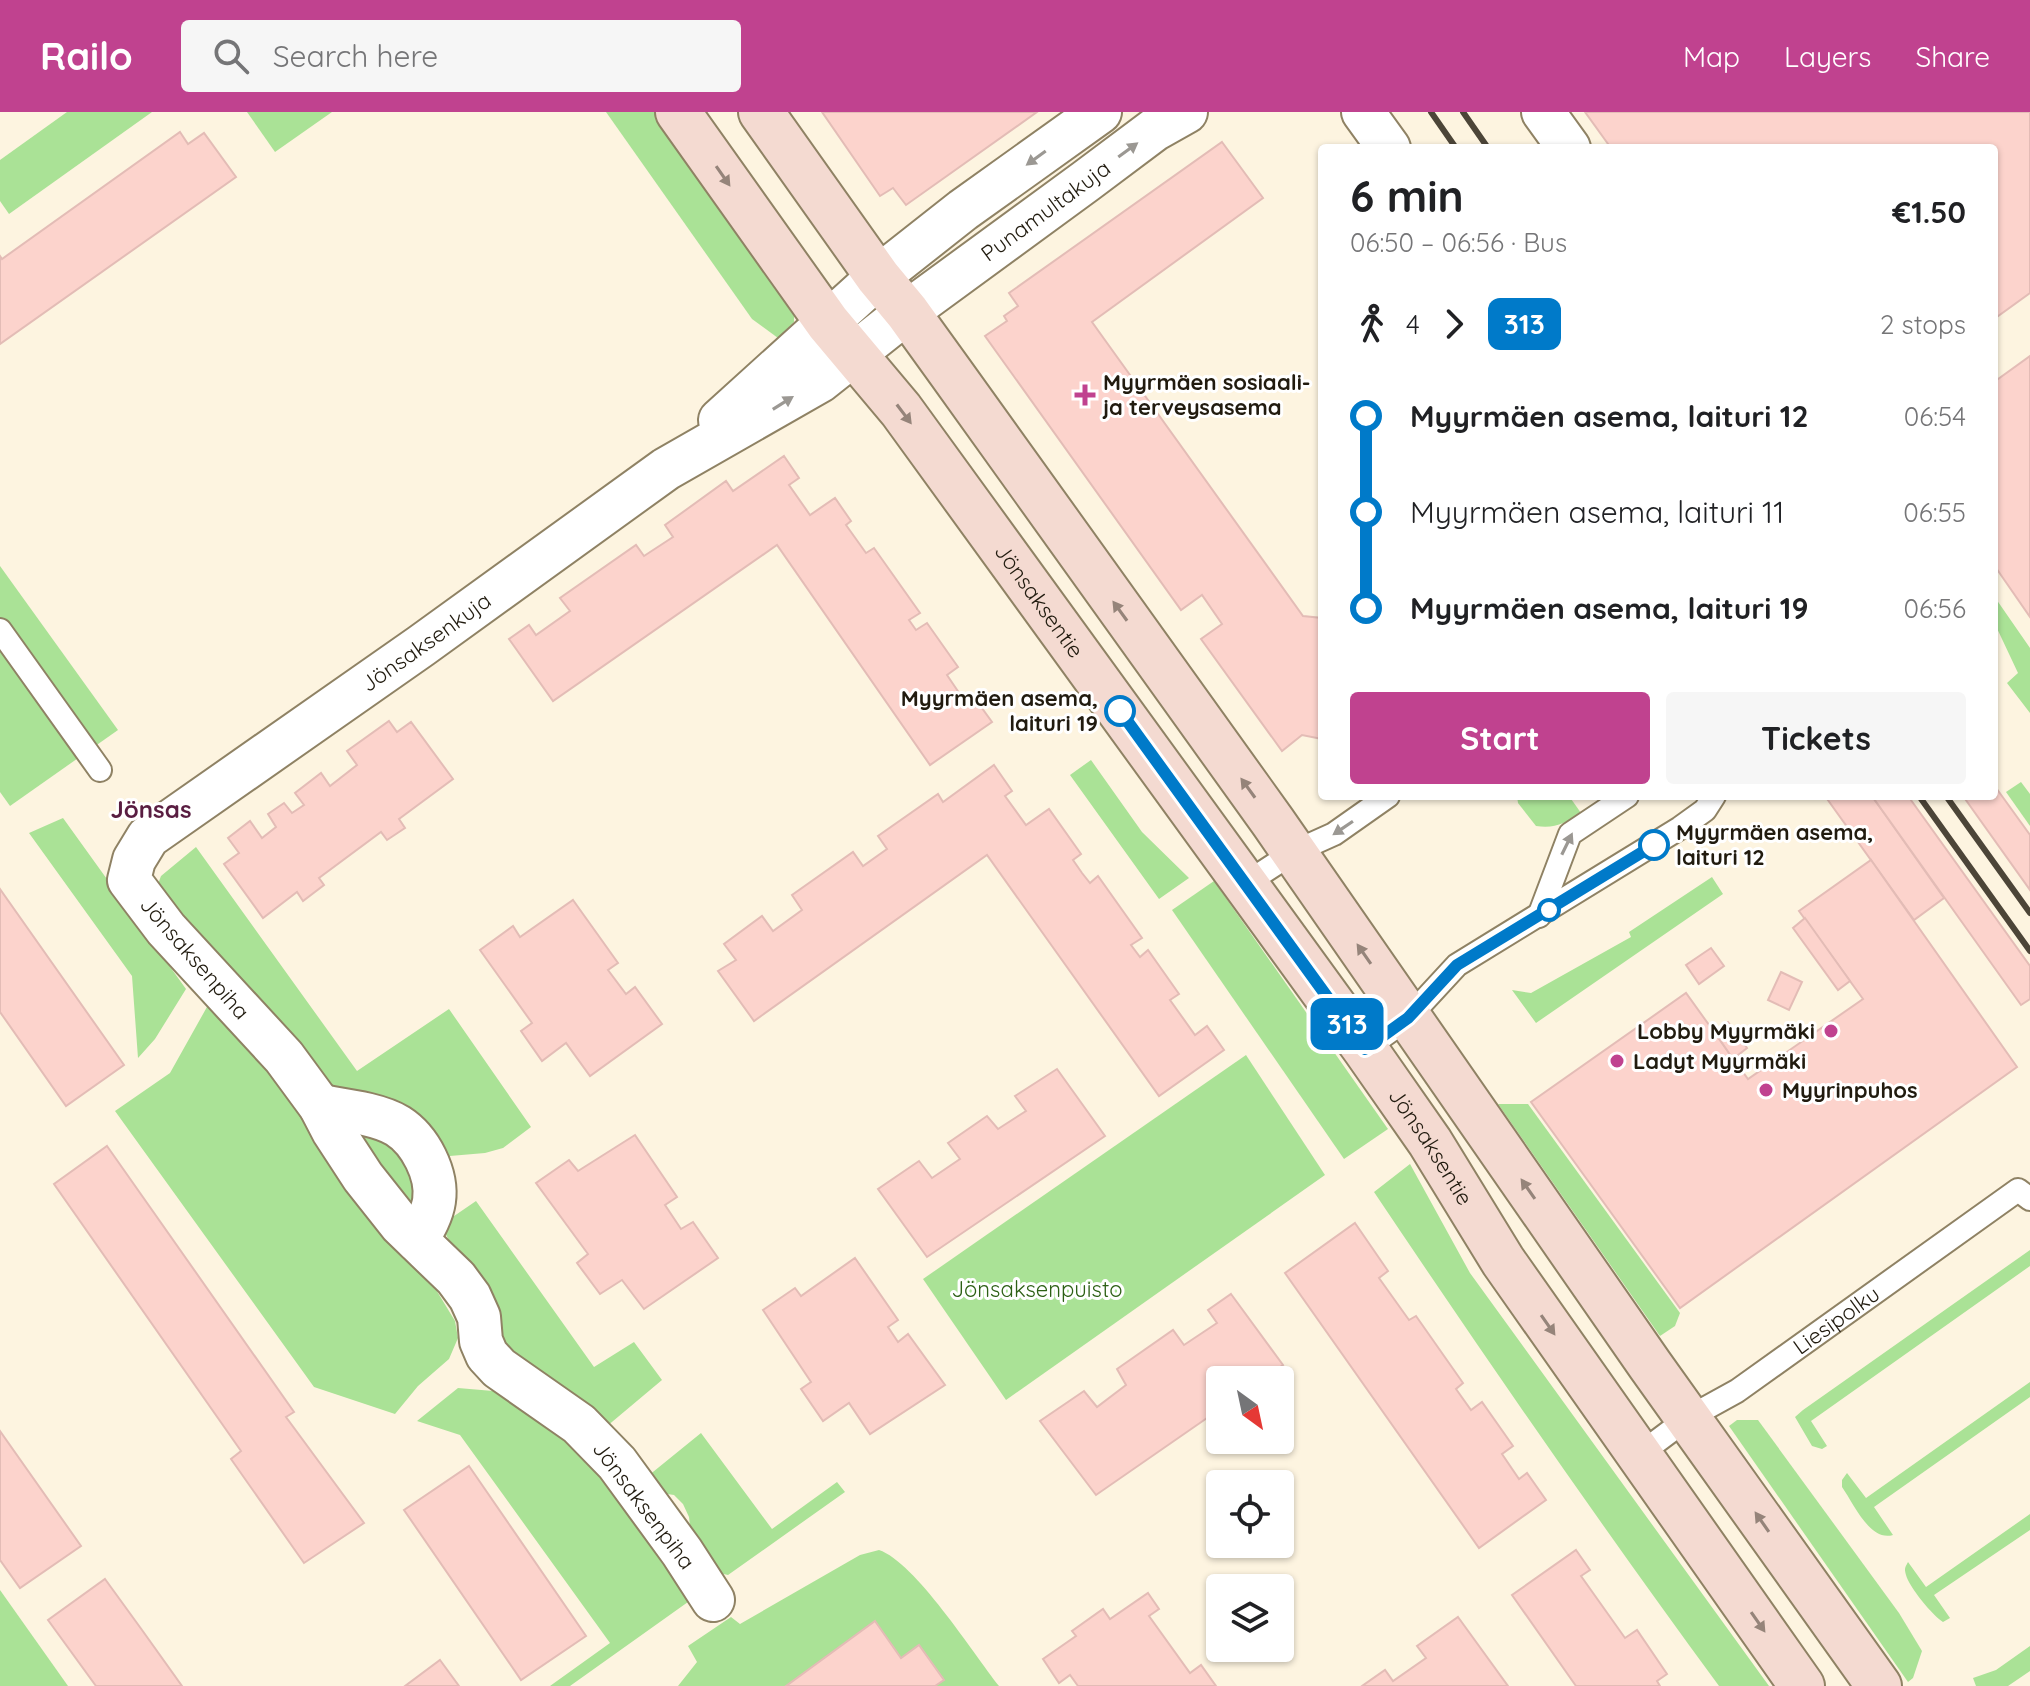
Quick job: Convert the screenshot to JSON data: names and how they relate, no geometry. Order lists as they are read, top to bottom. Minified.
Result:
{"streets":{"main road":["Jönsaksentie"],"street":["Punamultakuja","Jönsaksenkuja","Jönsaksenpiha"],"lane":["Liesipolku"]},"crossings":[["Punamultakuja","Jönsaksenkuja"],["Jönsaksentie","Jönsaksenkuja"],["Jönsaksentie","Liesipolku"],["Jönsaksenkuja","Jönsaksenpiha"]],"districts":["Jönsas"],"parks":["Jönsaksenpuisto"],"places":{"health":["Myyrmäen sosiaali- ja terveysasema"],"other":["Myyrmäen asema, laituri 19","Myyrmäen asema, laituri 12","Lobby Myyrmäki","Ladyt Myyrmäki","Myyrinpuhos"]},"lines":["bus line 313"],"north":"bottom right","page":{"header":"Railo","search":"Search here","nav":["Map","Layers","Share"],"on_map":"313","heading":["6 min","06:50 – 06:56 · Bus","€1.50"],"legs":["4","313","2 stops"],"list":[{"name":"Myyrmäen asema, laituri 12","value":"06:54"},{"name":"Myyrmäen asema, laituri 11","value":"06:55"},{"name":"Myyrmäen asema, laituri 19","value":"06:56"}],"buttons":["Start","Tickets"]}}
